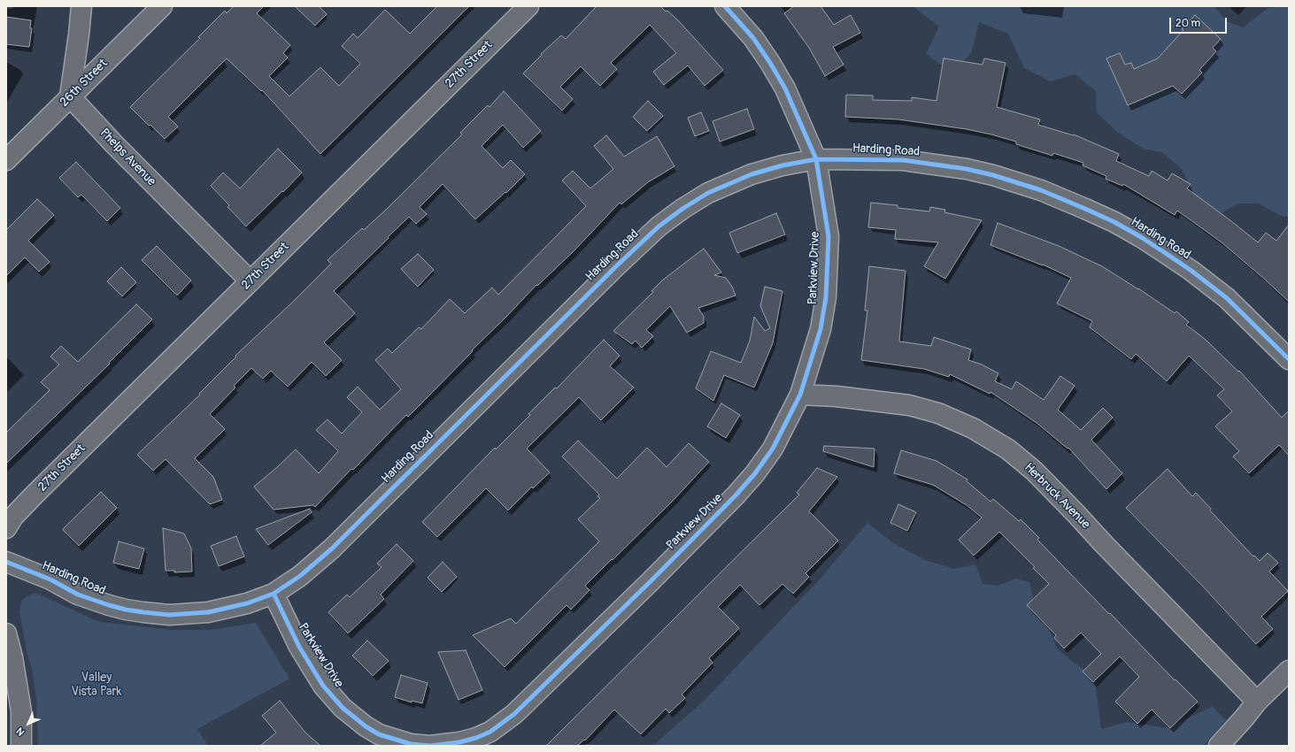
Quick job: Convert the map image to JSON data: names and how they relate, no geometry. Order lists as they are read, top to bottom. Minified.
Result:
{"streets":{"street":["27th Street","26th Street","Harding Road","Phelps Avenue","Parkview Drive","Herbruck Avenue"]},"crossings":[["27th Street","Phelps Avenue"],["26th Street","Phelps Avenue"],["Harding Road","Parkview Drive"],["Parkview Drive","Herbruck Avenue"]],"parks":["Valley Vista Park"],"scale_bar":"20 m","north":"bottom left"}
